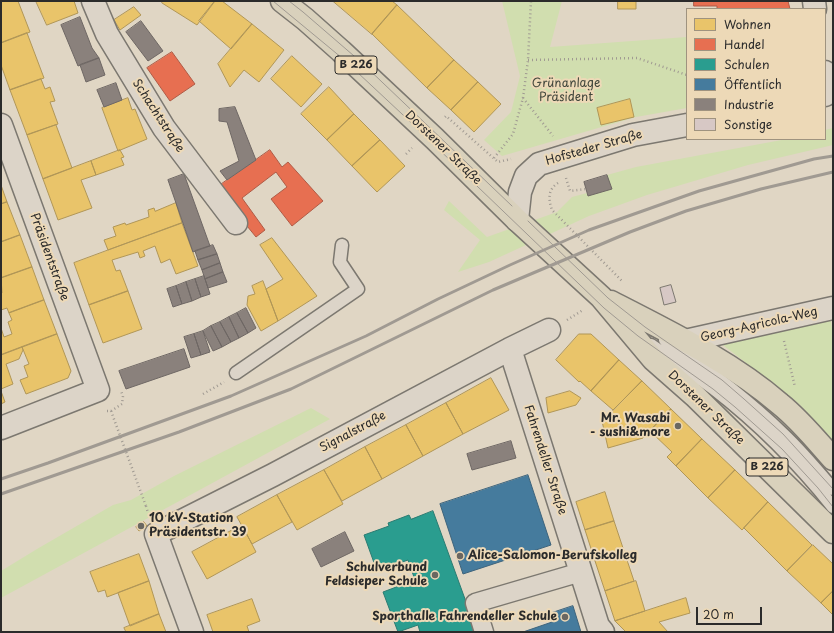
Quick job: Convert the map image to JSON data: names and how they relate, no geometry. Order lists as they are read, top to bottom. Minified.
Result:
{"streets":{"main road":["B 226","Dorstener Straße"],"street":["Schachtstraße","Hofsteder Straße","Präsidentstraße","Georg-Agricola-Weg","Signalstraße","Fahrendeller Straße"]},"crossings":[["Dorstener Straße","Hofsteder Straße"],["Dorstener Straße","Georg-Agricola-Weg"],["Signalstraße","Fahrendeller Straße"]],"parks":["Grünanlage Präsident"],"places":["Mr. Wasabi - sushi&more","10 kV-Station Präsidentstr. 39","Alice-Salomon-Berufskolleg","Schulverbund Feldsieper Schule","Sporthalle Fahrendeller Schule"],"legend":["Wohnen","Handel","Schulen","Öffentlich","Industrie","Sonstige"],"scale_bar":"20 m"}
